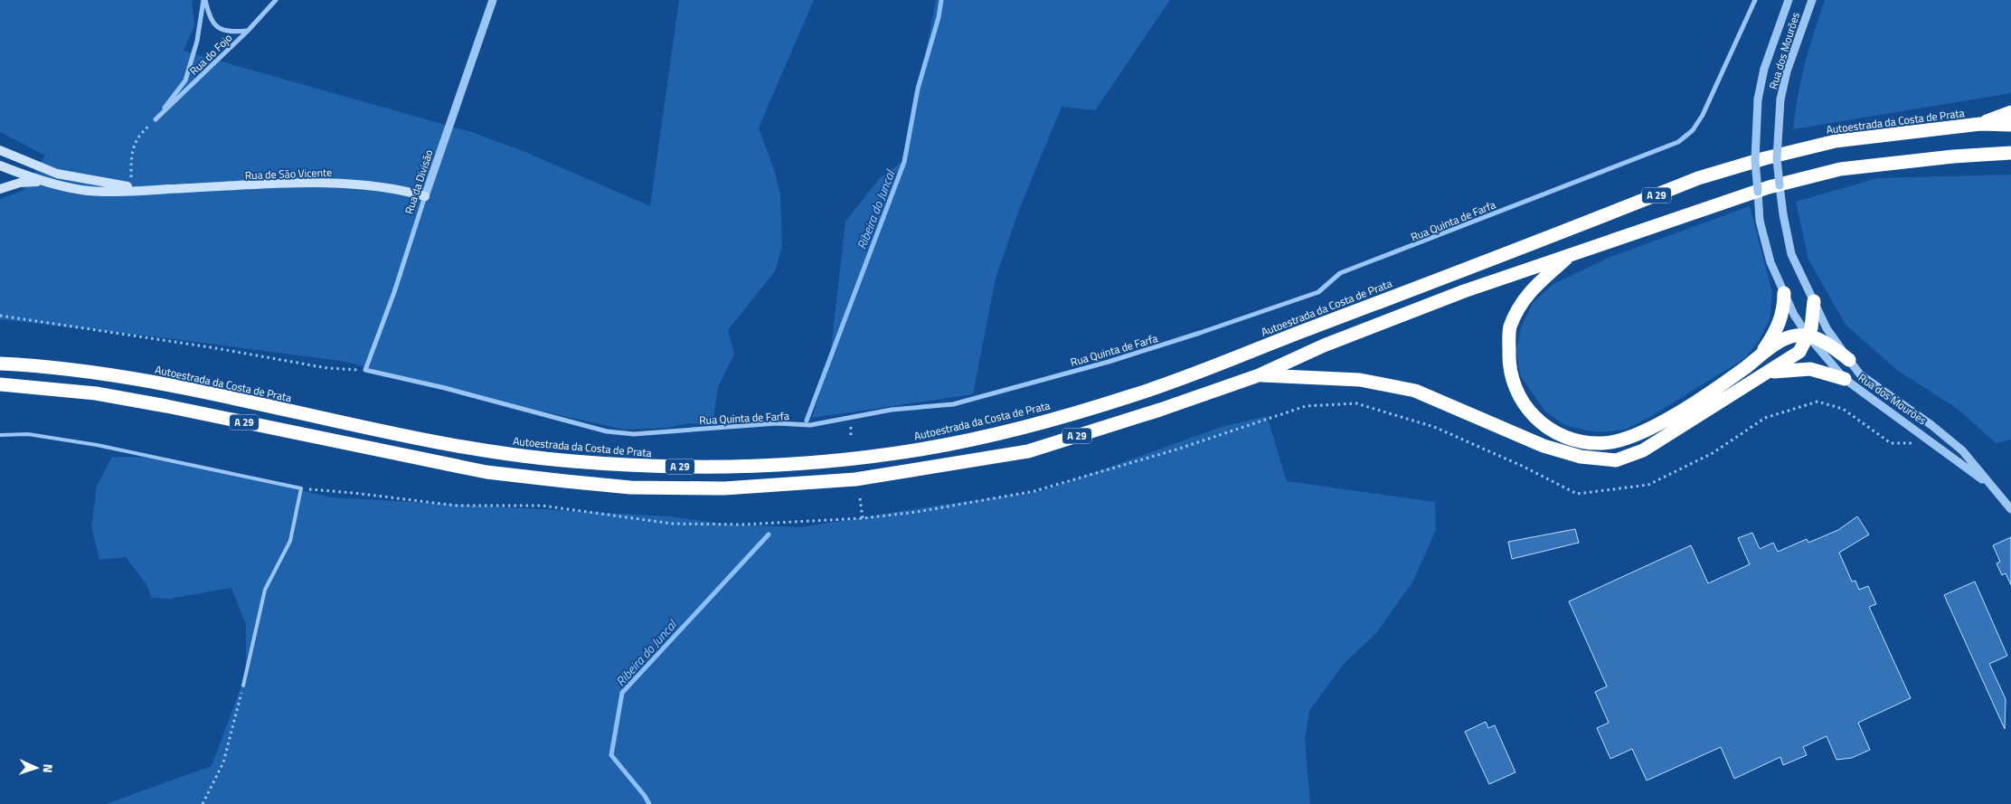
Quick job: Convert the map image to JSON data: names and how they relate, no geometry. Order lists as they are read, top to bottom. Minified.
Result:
{"streets":{"highway":["Autoestrada da Costa de Prata","A 29"],"main road":["Rua de São Vicente"],"street":["Rua dos Mourões","Rua do Fojo","Rua da Divisão","Rua Quinta de Farfa"]},"crossings":[["Rua de São Vicente","Rua da Divisão"],["Rua da Divisão","Rua Quinta de Farfa"]],"water":["Ribeira do Juncal"],"north":"right"}
